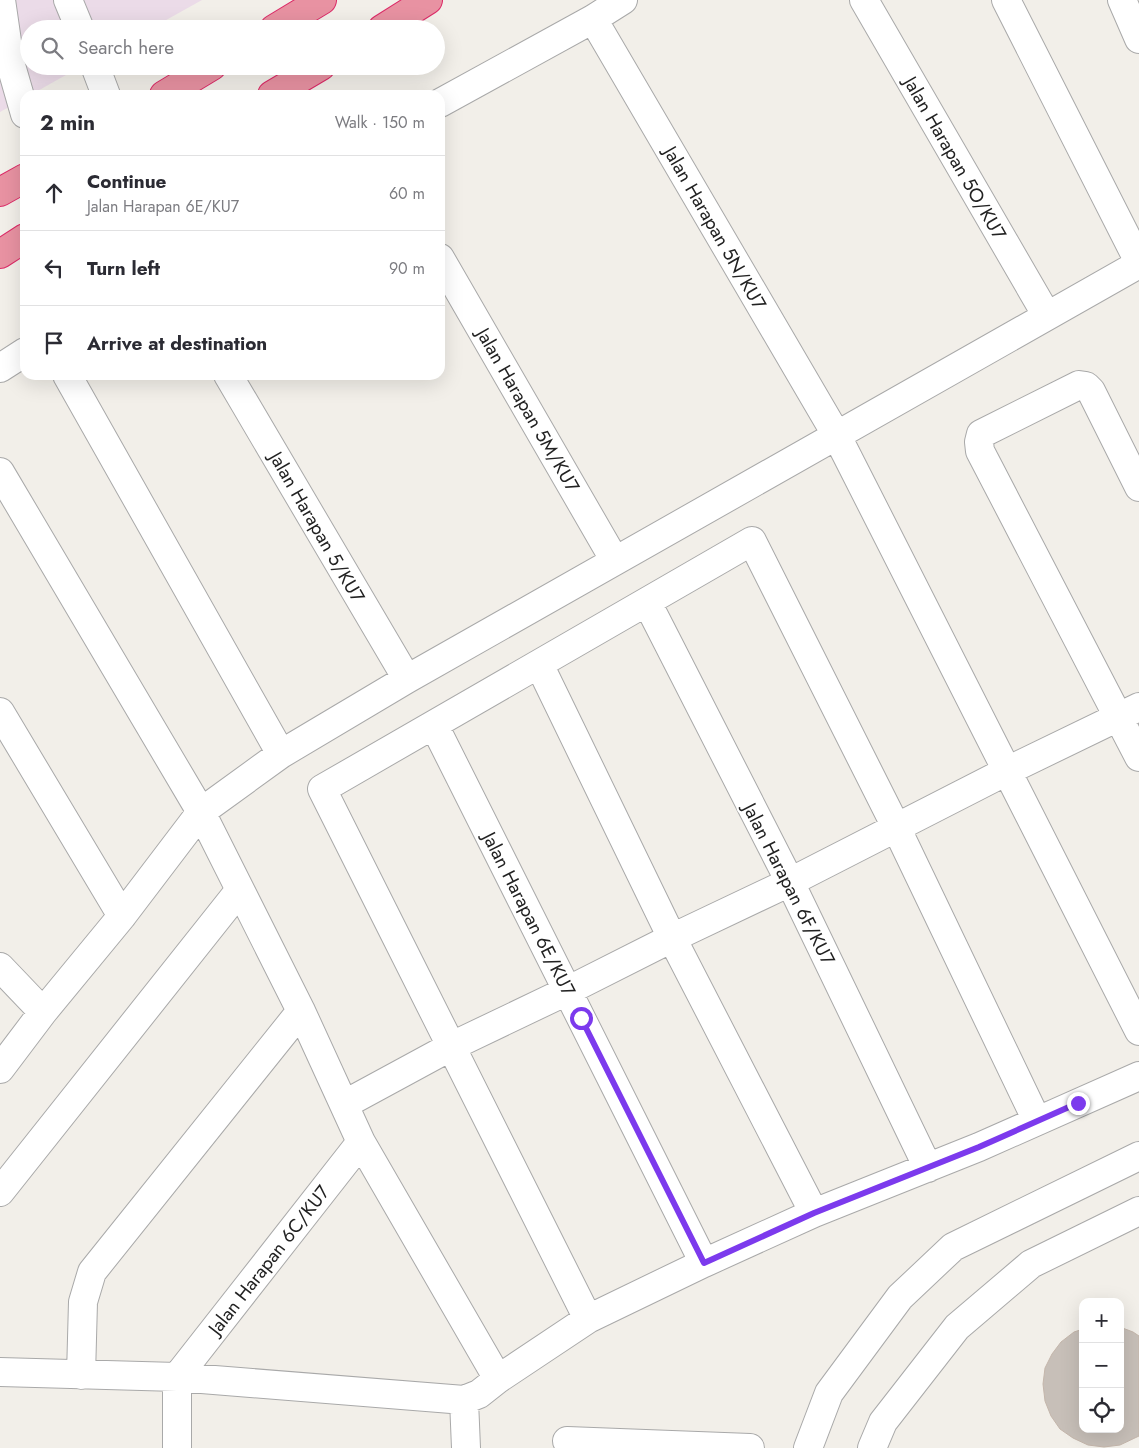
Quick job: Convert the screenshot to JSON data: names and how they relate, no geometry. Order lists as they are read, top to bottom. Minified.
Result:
{"streets":{"street":["Jalan Harapan 5O/KU7","Jalan Harapan 5N/KU7","Jalan Harapan 5M/KU7","Jalan Harapan 5/KU7","Jalan Harapan 6F/KU7","Jalan Harapan 6E/KU7","Jalan Harapan 6C/KU7"]},"page":{"search":"Search here","heading":["2 min","Walk · 150 m"],"list":[["Continue","Jalan Harapan 6E/KU7","60 m"],["Turn left","90 m"],"Arrive at destination"],"map_buttons":["+","−"]}}
